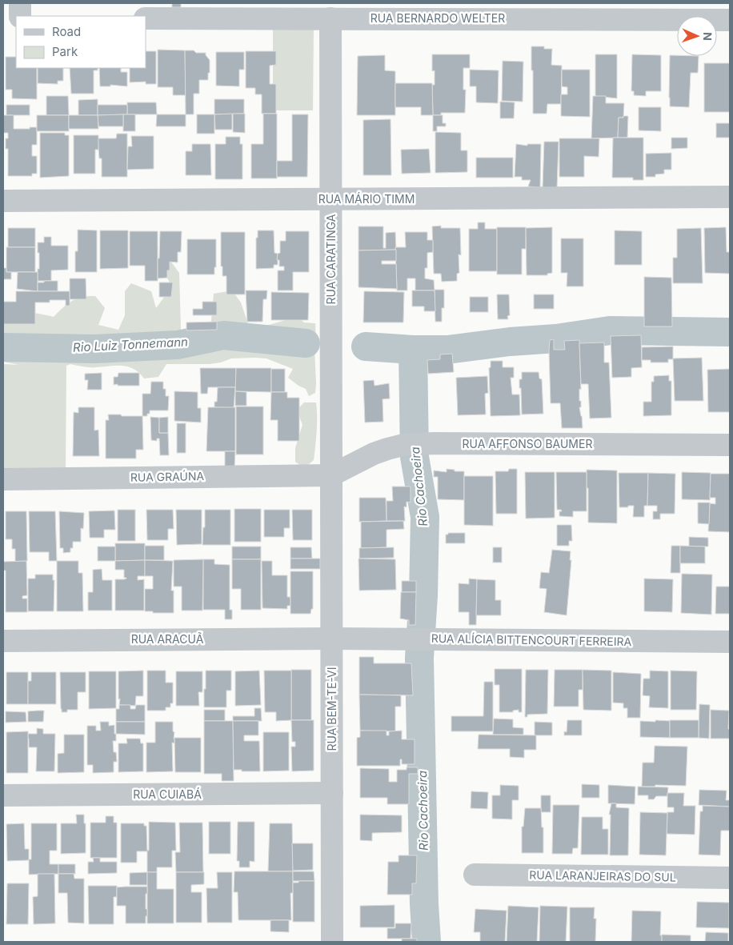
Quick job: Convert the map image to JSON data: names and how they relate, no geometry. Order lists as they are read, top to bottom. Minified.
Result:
{"streets":{"street":["RUA BERNARDO WELTER","RUA MÁRIO TIMM","RUA CARATINGA","RUA AFFONSO BAUMER","RUA GRAÚNA","RUA ARACUÃ","RUA ALÍCIA BITTENCOURT FERREIRA","RUA BEM-TE-VI","RUA CUIABÁ","RUA LARANJEIRAS DO SUL"]},"crossings":[["RUA BERNARDO WELTER","RUA CARATINGA"],["RUA MÁRIO TIMM","RUA CARATINGA"],["RUA CARATINGA","RUA AFFONSO BAUMER"],["RUA CARATINGA","RUA GRAÚNA"],["RUA CARATINGA","RUA BEM-TE-VI"],["RUA AFFONSO BAUMER","RUA GRAÚNA"],["RUA AFFONSO BAUMER","RUA BEM-TE-VI"],["RUA GRAÚNA","RUA BEM-TE-VI"],["RUA ARACUÃ","RUA ALÍCIA BITTENCOURT FERREIRA"],["RUA ARACUÃ","RUA BEM-TE-VI"],["RUA ALÍCIA BITTENCOURT FERREIRA","RUA BEM-TE-VI"],["RUA BEM-TE-VI","RUA CUIABÁ"]],"water":["Rio Luiz Tonnemann","Rio Cachoeira"],"legend":["Road","Park"],"north":"right"}
